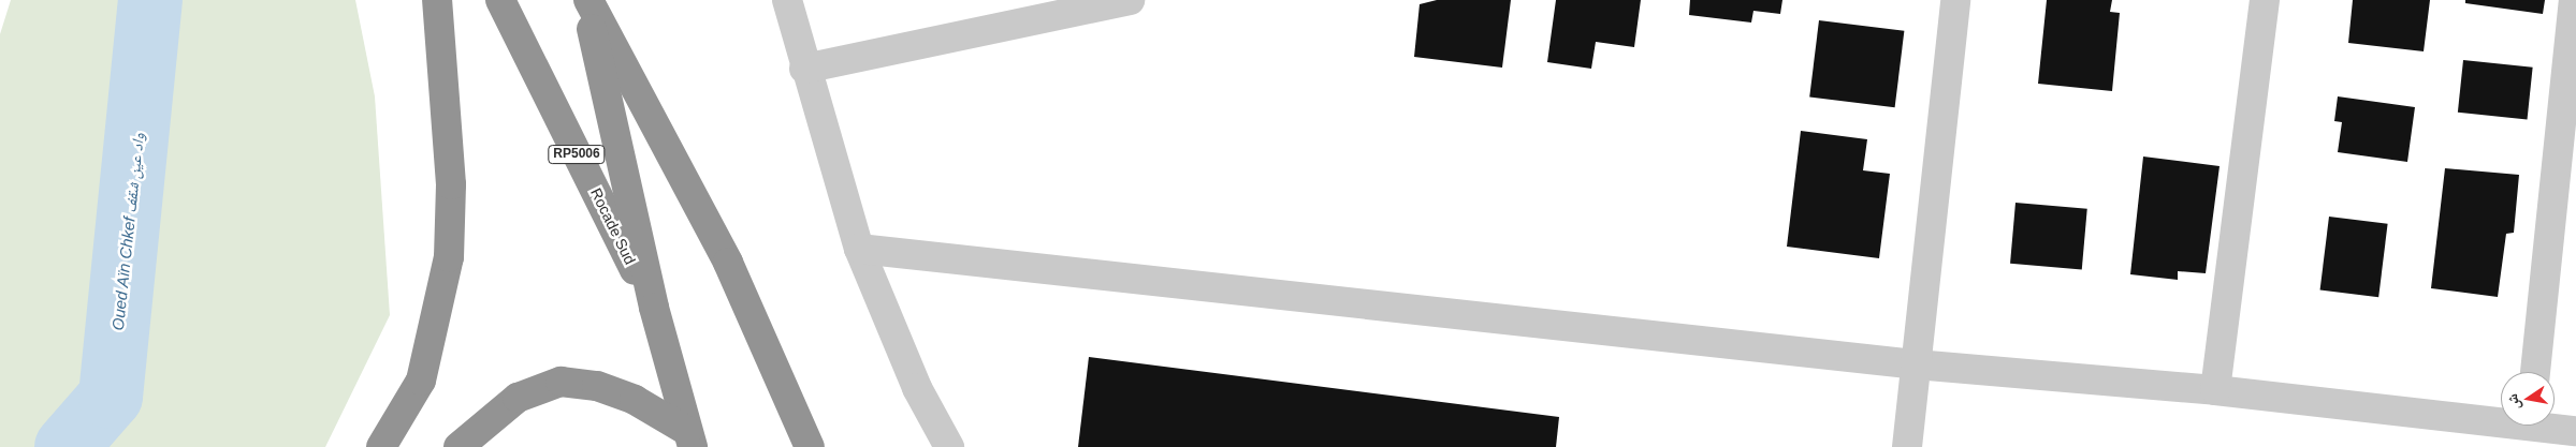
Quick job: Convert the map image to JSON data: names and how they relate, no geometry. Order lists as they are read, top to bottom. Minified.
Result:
{"streets":{"highway":["RP5006","Rocade Sud"]},"water":["Oued Aïn Chkef واد عين شقف"],"north":"left"}
